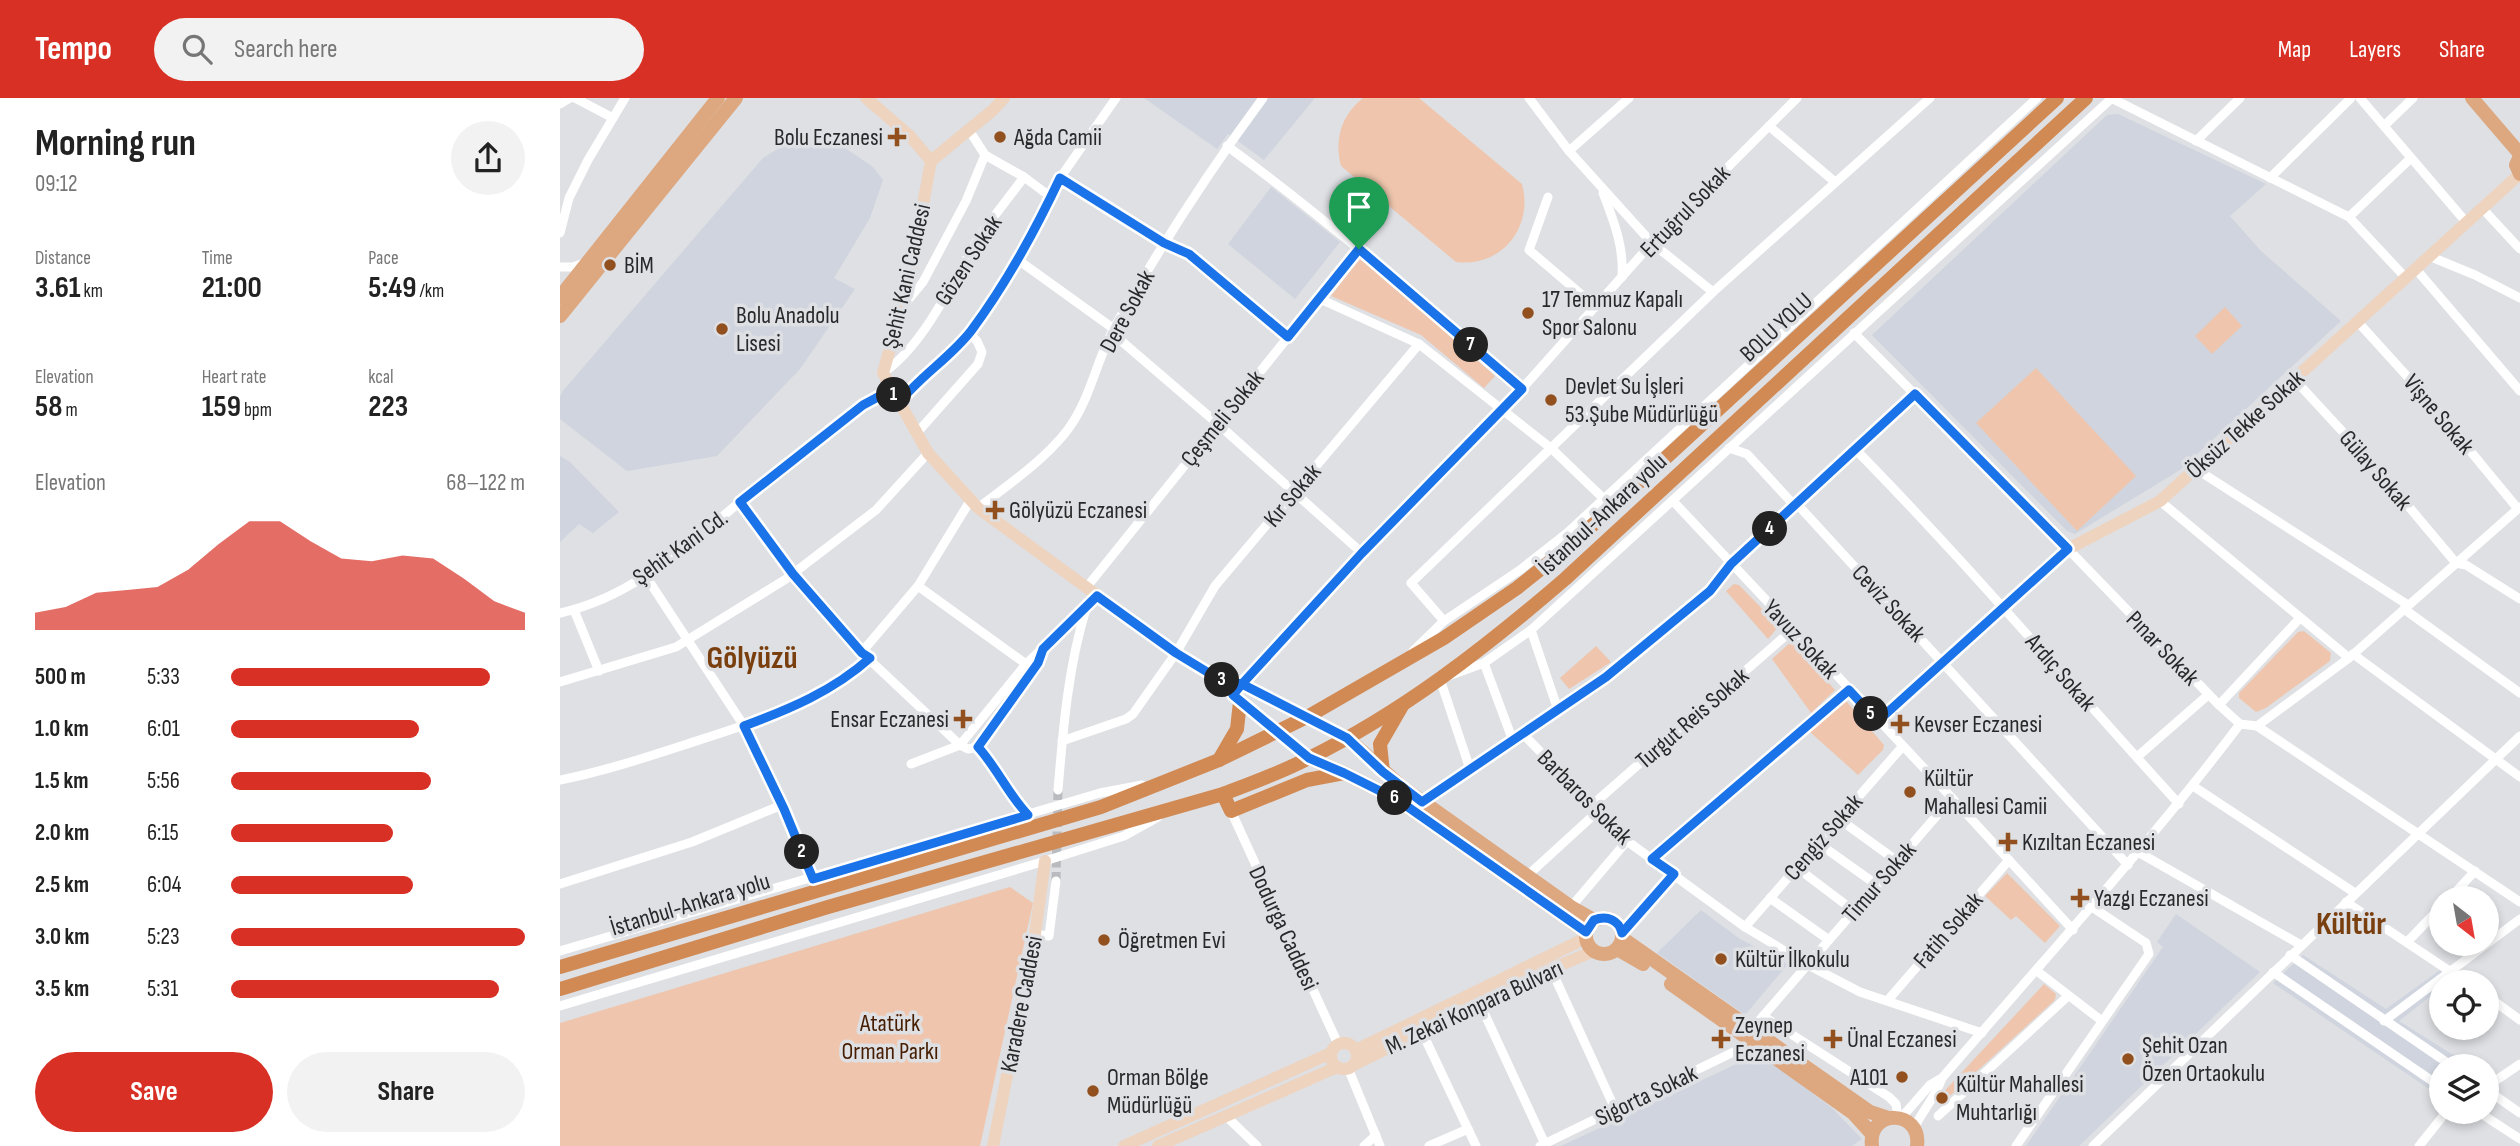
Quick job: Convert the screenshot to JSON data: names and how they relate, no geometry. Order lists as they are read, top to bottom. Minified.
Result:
{"streets":{"highway":["BOLU YOLU","İstanbul-Ankara yolu"],"main road":["Şehit Kani Caddesi","Öksüz Tekke Sokak","Karadere Caddesi","M. Zekai Konpara Bulvarı"],"street":["Ertuğrul Sokak","Gözen Sokak","Dere Sokak","Vişne Sokak","Çeşmeli Sokak","Gülay Sokak","Kır Sokak","Şehit Kani Cd.","Ceviz Sokak","Yavuz Sokak","Pınar Sokak","Ardıç Sokak","Turgut Reis Sokak","Barbaros Sokak","Cengiz Sokak","Timur Sokak","Dodurga Caddesi","Fatih Sokak","Sigorta Sokak"]},"crossings":[["Gözen Sokak","Şehit Kani Caddesi"],["Şehit Kani Caddesi","Dere Sokak"],["Şehit Kani Caddesi","Çeşmeli Sokak"],["Şehit Kani Caddesi","Kır Sokak"],["Şehit Kani Caddesi","Şehit Kani Cd."],["BOLU YOLU","İstanbul-Ankara yolu"],["Vişne Sokak","Öksüz Tekke Sokak"],["Öksüz Tekke Sokak","Gülay Sokak"],["Öksüz Tekke Sokak","Pınar Sokak"],["Yavuz Sokak","Turgut Reis Sokak"],["Yavuz Sokak","Cengiz Sokak"],["Yavuz Sokak","Timur Sokak"],["Yavuz Sokak","Fatih Sokak"],["Turgut Reis Sokak","Barbaros Sokak"],["Barbaros Sokak","Cengiz Sokak"],["Barbaros Sokak","Timur Sokak"],["Barbaros Sokak","Fatih Sokak"],["Timur Sokak","Sigorta Sokak"],["Dodurga Caddesi","M. Zekai Konpara Bulvarı"]],"districts":["Gölyüzü","Kültür"],"parks":["Atatürk Orman Parkı"],"places":{"health":["Bolu Eczanesi","Gölyüzü Eczanesi","Ensar Eczanesi","Kevser Eczanesi","Kızıltan Eczanesi","Yazgı Eczanesi","Zeynep Eczanesi","Ünal Eczanesi"],"other":["Ağda Camii","BİM","17 Temmuz Kapalı Spor Salonu","Bolu Anadolu Lisesi","Devlet Su İşleri 53.Şube Müdürlüğü","Kültür Mahallesi Camii","Öğretmen Evi","Kültür İlkokulu","Şehit Ozan Özen Ortaokulu","A101","Orman Bölge Müdürlüğü","Kültür Mahallesi Muhtarlığı"]},"north":"bottom right","page":{"header":"Tempo","search":"Search here","nav":["Map","Layers","Share"],"heading":["Morning run","09:12"],"stats":[["Distance","3.61 km"],["Time","21:00"],["Pace","5:49 /km"],["Elevation","58 m"],["Heart rate","159 bpm"],["kcal","223"]],"pins":["7","1","4","3","5","6","2"],"chart":["Elevation","68–122 m"],"list":[{"name":"500 m","note":"5:33"},{"name":"1.0 km","note":"6:01"},{"name":"1.5 km","note":"5:56"},{"name":"2.0 km","note":"6:15"},{"name":"2.5 km","note":"6:04"},{"name":"3.0 km","note":"5:23"},{"name":"3.5 km","note":"5:31"}],"buttons":["Save","Share"]}}
